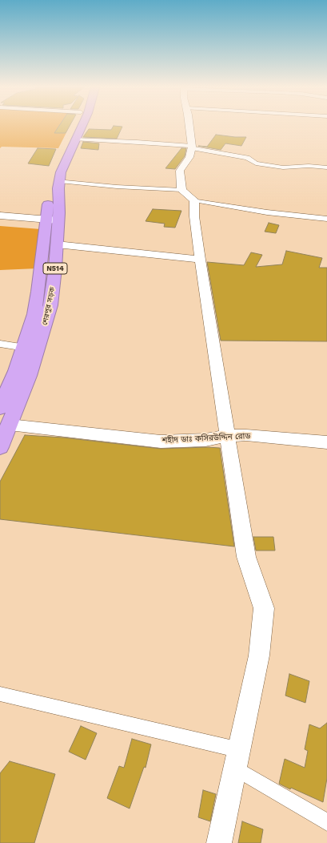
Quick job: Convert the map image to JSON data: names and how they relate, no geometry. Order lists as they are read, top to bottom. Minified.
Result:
{"streets":{"highway":["N514","শেরপুর সড়ক"],"street":["শহীদ ডাঃ কসিরউদ্দিন রোড"]},"crossings":[["শেরপুর সড়ক","শহীদ ডাঃ কসিরউদ্দিন রোড"]]}
